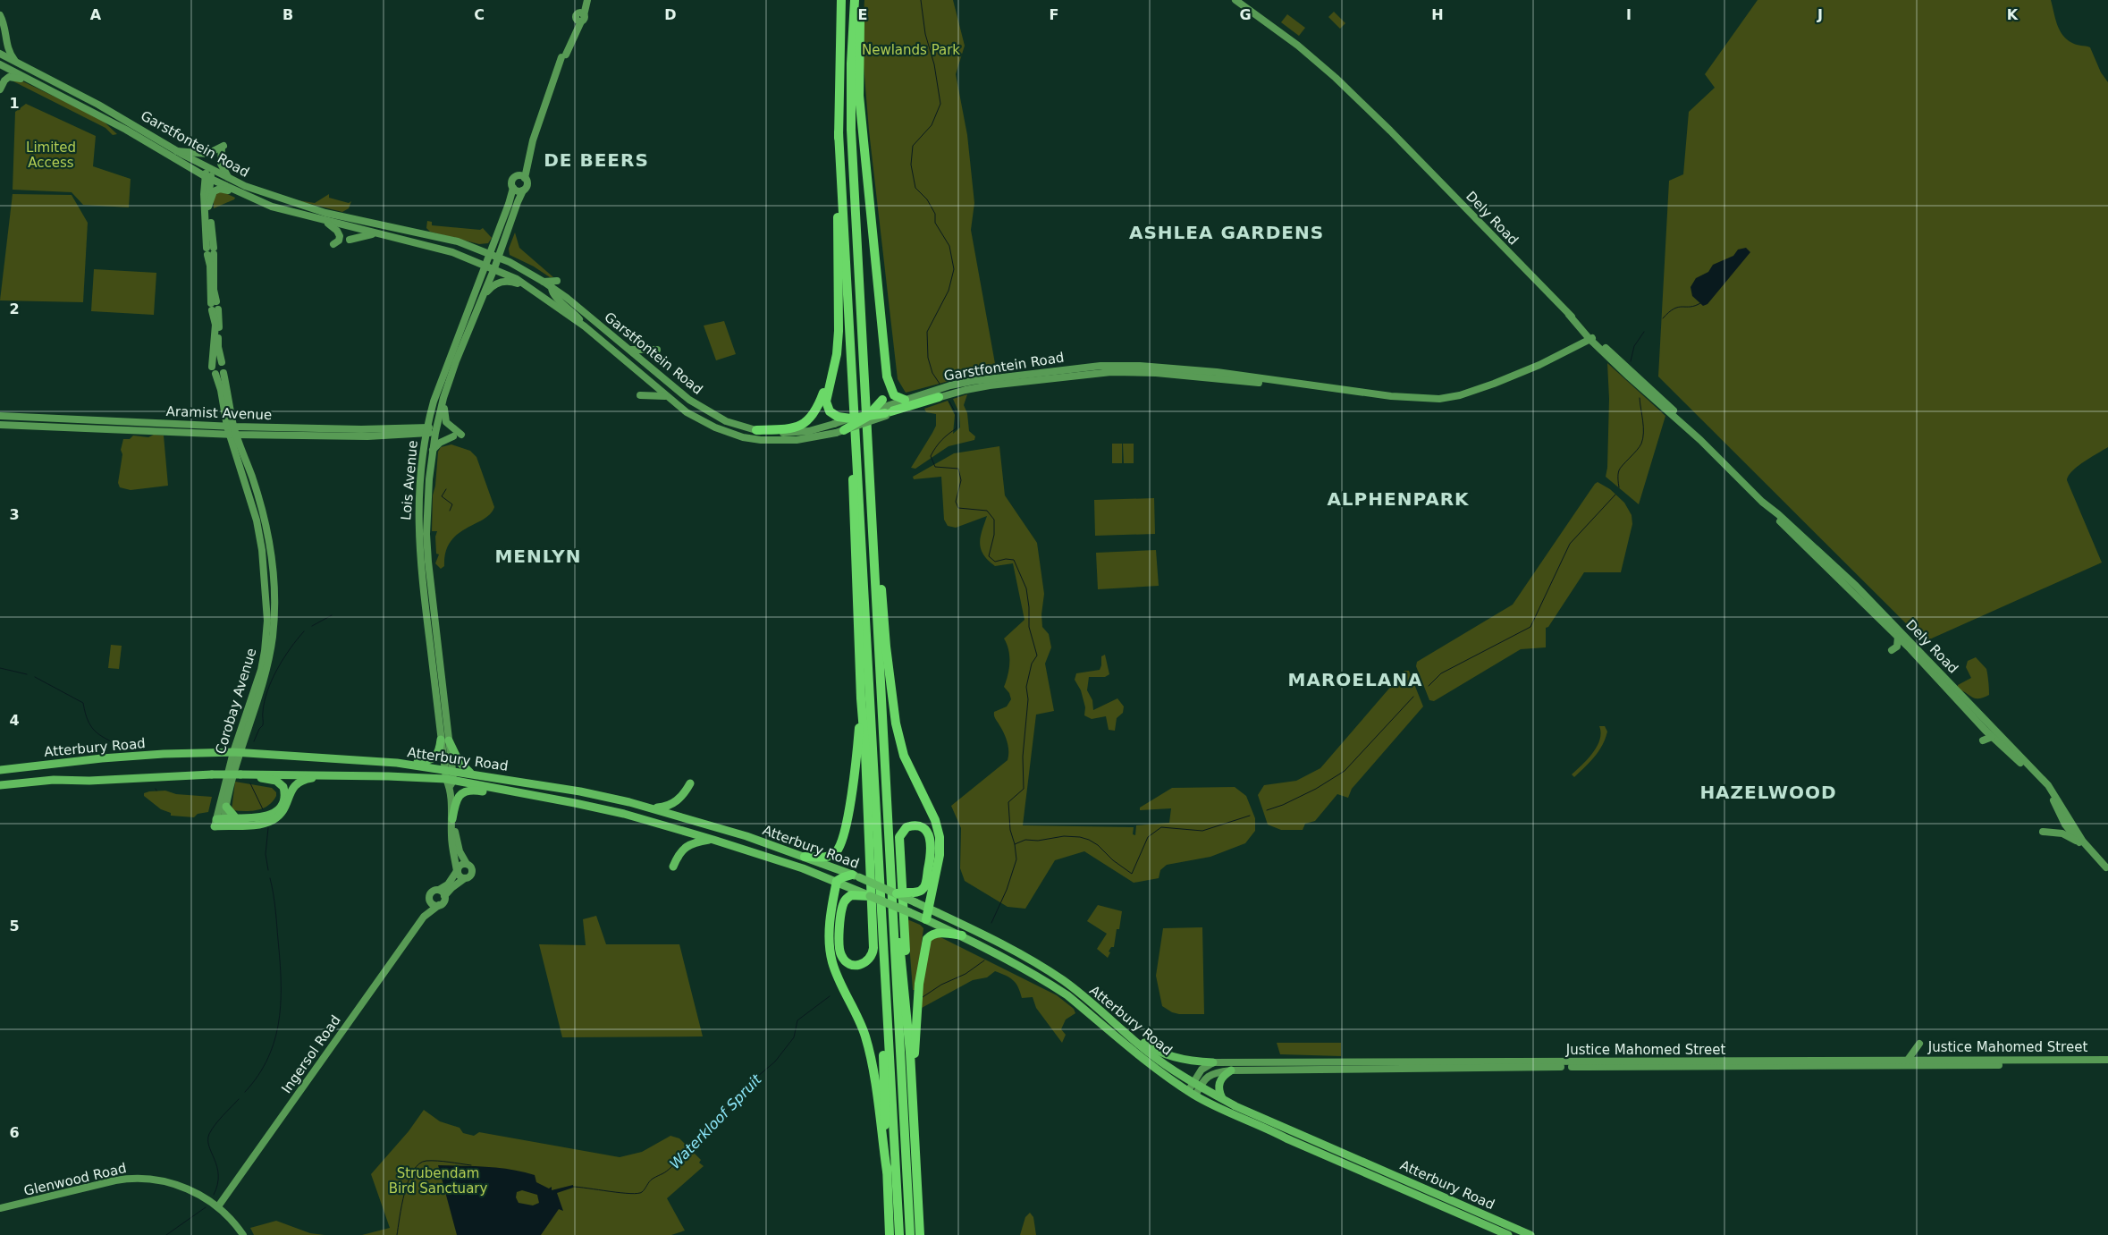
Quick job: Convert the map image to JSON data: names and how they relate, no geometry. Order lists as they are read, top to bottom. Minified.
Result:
{"streets":{"main road":["Garstfontein Road","Dely Road","Aramist Avenue","Lois Avenue","Corobay Avenue","Atterbury Road","Justice Mahomed Street","Ingersol Road","Glenwood Road"]},"crossings":[["Garstfontein Road","Dely Road"],["Garstfontein Road","Lois Avenue"],["Garstfontein Road","Corobay Avenue"],["Aramist Avenue","Lois Avenue"],["Aramist Avenue","Corobay Avenue"],["Lois Avenue","Atterbury Road"],["Lois Avenue","Ingersol Road"],["Corobay Avenue","Atterbury Road"],["Atterbury Road","Justice Mahomed Street"],["Ingersol Road","Glenwood Road"]],"districts":["DE BEERS","ASHLEA GARDENS","ALPHENPARK","MENLYN","MAROELANA","HAZELWOOD"],"water":["Waterkloof Spruit"],"parks":["Newlands Park","Limited Access","Strubendam Bird Sanctuary"],"grid":{"columns":["A","B","C","D","E","F","G","H","I","J","K"],"rows":["1","2","3","4","5","6"]}}
